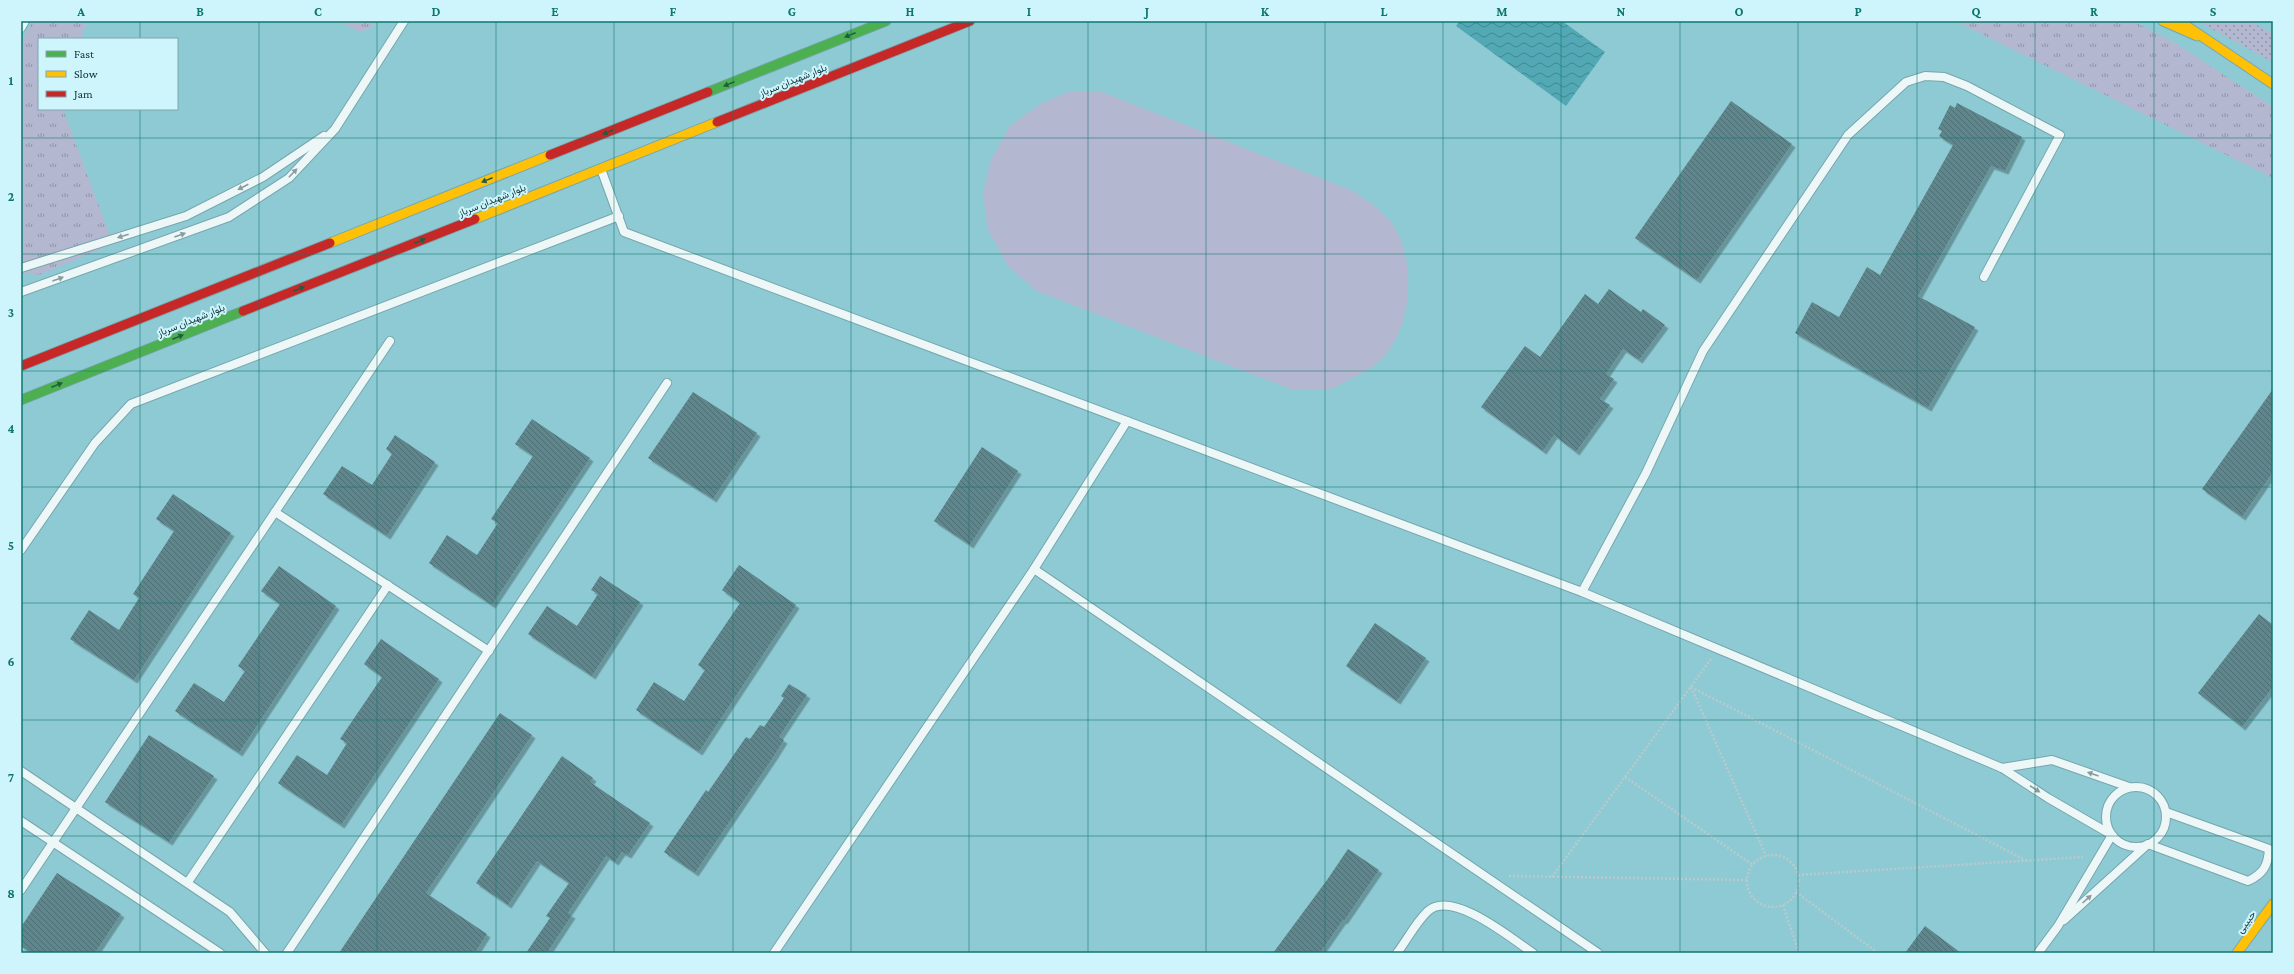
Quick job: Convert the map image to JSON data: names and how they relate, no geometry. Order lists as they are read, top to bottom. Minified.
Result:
{"streets":{"main road":["بلوار شهیدان سرباز","حبیبی"]},"legend":["Fast","Slow","Jam"],"grid":{"columns":["A","B","C","D","E","F","G","H","I","J","K","L","M","N","O","P","Q","R","S"],"rows":["1","2","3","4","5","6","7","8"]}}
